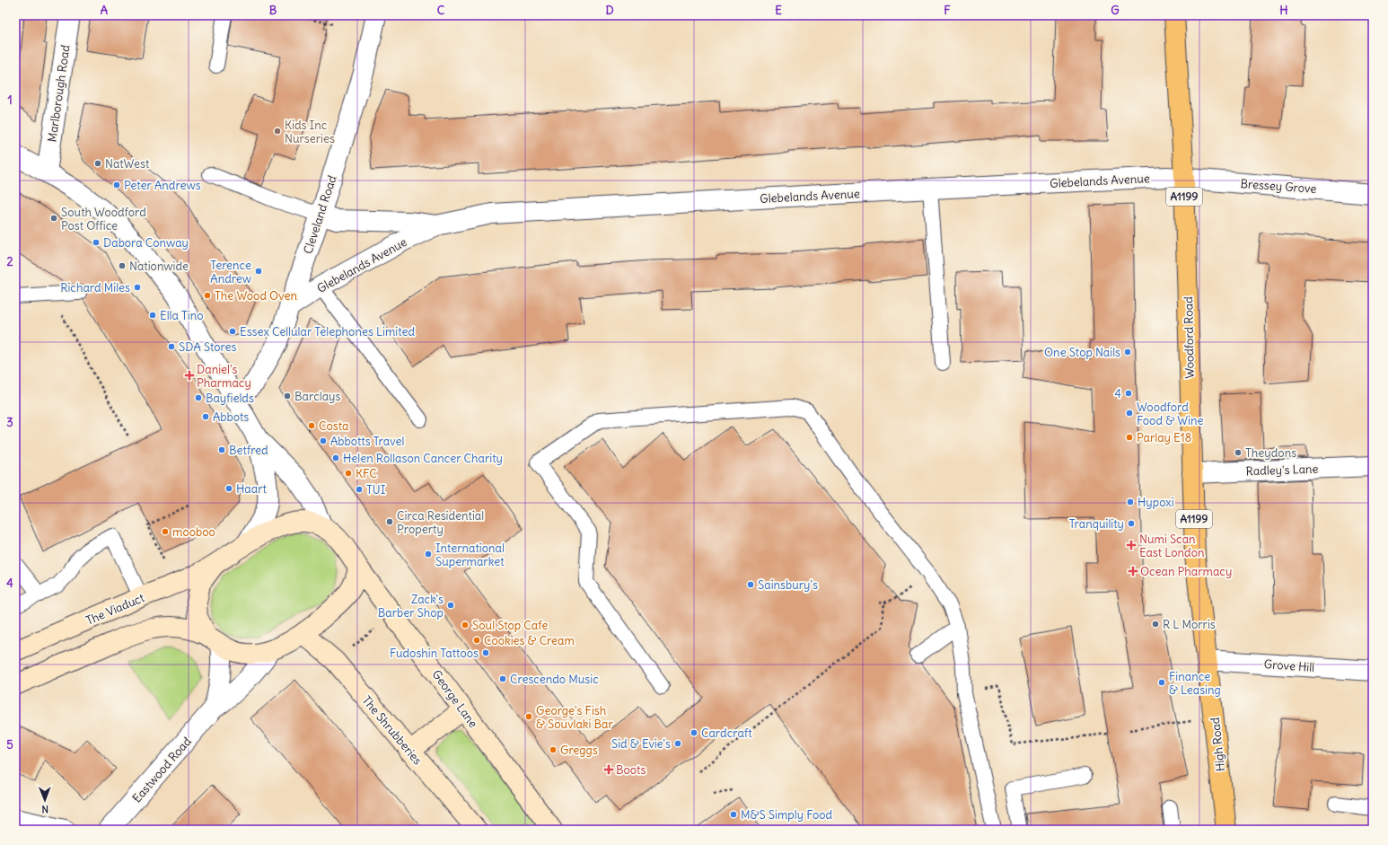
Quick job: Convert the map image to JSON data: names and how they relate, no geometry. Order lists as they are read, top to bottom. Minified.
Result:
{"streets":{"main road":["A1199","Woodford Road","The Viaduct","George Lane","The Shrubberies","High Road"],"street":["Marlborough Road","Glebelands Avenue","Bressey Grove","Cleveland Road","Radley's Lane","Grove Hill","Eastwood Road"]},"crossings":[["Glebelands Avenue","Bressey Grove"],["Glebelands Avenue","Cleveland Road"],["Glebelands Avenue","Woodford Road"],["Bressey Grove","Woodford Road"],["Woodford Road","Radley's Lane"],["Woodford Road","Grove Hill"],["Woodford Road","High Road"],["Grove Hill","High Road"]],"places":{"other":["Kids Inc Nurseries","NatWest","Peter Andrews","South Woodford Post Office","Dabora Conway","Nationwide","Terence Andrew","Richard Miles","The Wood Oven","Ella Tino","Essex Cellular Telephones Limited","SDA Stores","One Stop Nails","4","Barclays","Bayfields","Woodford Food & Wine","Abbots","Costa","Parlay E18","Abbotts Travel","Betfred","Theydons","Helen Rollason Cancer Charity","KFC","Haart","TUI","Hypoxi","Circa Residential Property","Tranquility","mooboo","International Supermarket","Sainsbury's","Zack's Barber Shop","R L Morris","Soul Stop Cafe","Cookies & Cream","Fudoshin Tattoos","Crescendo Music","Finance & Leasing","George's Fish & Souvlaki Bar","Cardcraft","Sid & Evie's","Greggs","M&S Simply Food"],"health":["Daniel's Pharmacy","Numi Scan East London","Ocean Pharmacy","Boots"]},"north":"bottom","grid":{"columns":["A","B","C","D","E","F","G","H"],"rows":["1","2","3","4","5"]}}
